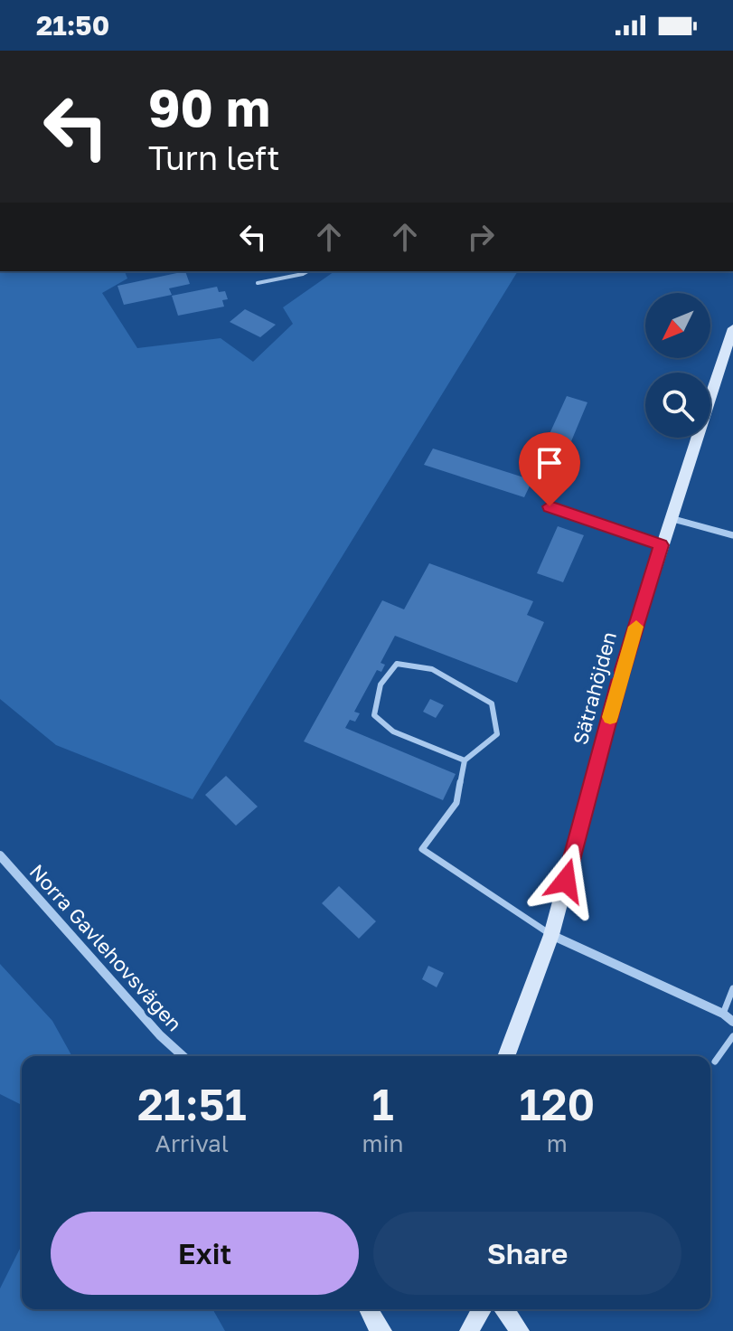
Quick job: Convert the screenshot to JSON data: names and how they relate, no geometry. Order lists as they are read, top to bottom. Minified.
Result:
{"streets":{"street":["Sätrahöjden","Norra Gavlehovsvägen"]},"north":"bottom left","page":{"status":"21:50","turn":["90 m","Turn left"],"eta":["21:51","Arrival","1","min","120","m"],"buttons":["Exit","Share"]}}
